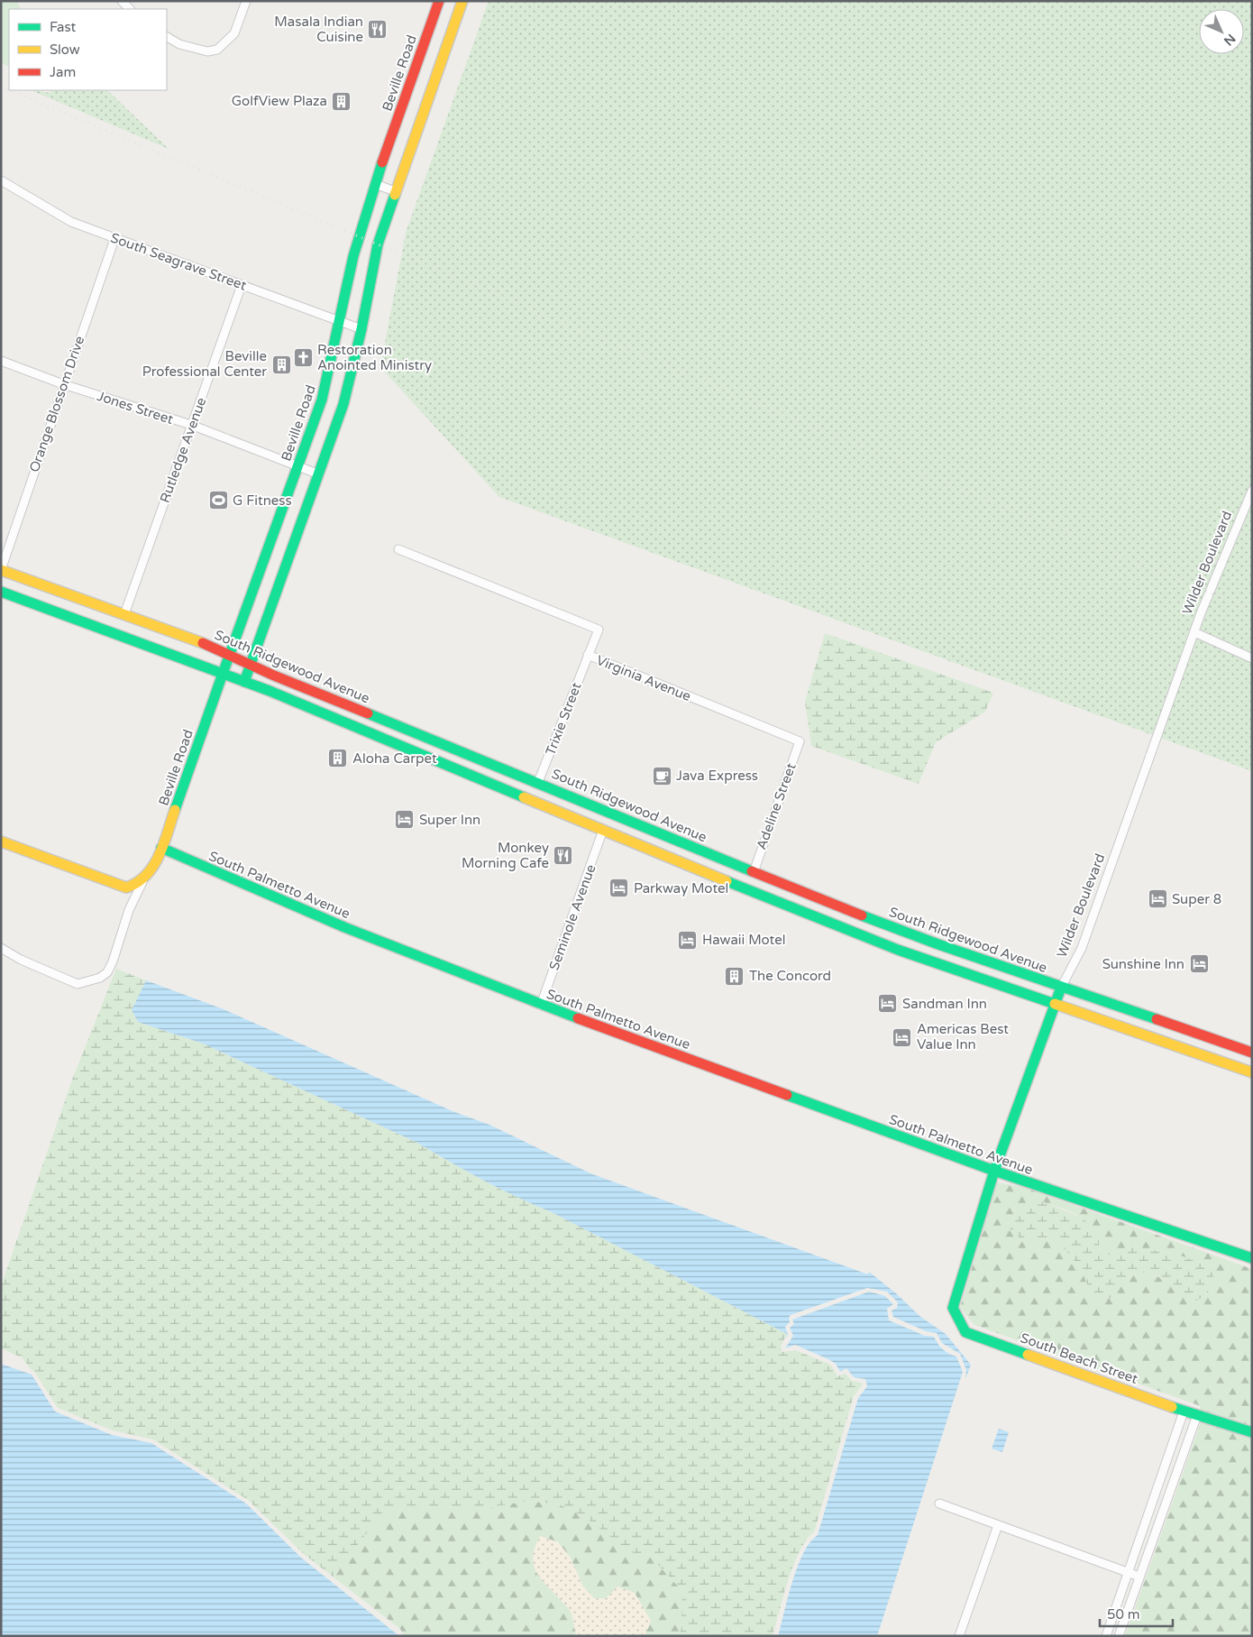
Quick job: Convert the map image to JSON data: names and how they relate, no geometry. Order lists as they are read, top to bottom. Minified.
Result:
{"streets":{"main road":["Beville Road","Wilder Boulevard","South Ridgewood Avenue","South Palmetto Avenue","South Beach Street"],"street":["South Seagrave Street","Orange Blossom Drive","Jones Street","Rutledge Avenue","Virginia Avenue","Trixie Street","Adeline Street","Seminole Avenue"]},"crossings":[["Beville Road","South Seagrave Street"],["Beville Road","Jones Street"],["Beville Road","South Ridgewood Avenue"],["Beville Road","South Palmetto Avenue"],["South Seagrave Street","Orange Blossom Drive"],["South Seagrave Street","Rutledge Avenue"],["Orange Blossom Drive","Jones Street"],["Orange Blossom Drive","South Ridgewood Avenue"],["Jones Street","Rutledge Avenue"],["Rutledge Avenue","South Ridgewood Avenue"],["Wilder Boulevard","South Ridgewood Avenue"],["Wilder Boulevard","South Palmetto Avenue"],["Wilder Boulevard","South Beach Street"],["South Ridgewood Avenue","Trixie Street"],["South Ridgewood Avenue","Adeline Street"],["Virginia Avenue","Trixie Street"],["Virginia Avenue","Adeline Street"],["South Palmetto Avenue","Seminole Avenue"]],"places":{"restaurant":["Masala Indian Cuisine","Monkey Morning Cafe"],"building":["GolfView Plaza","Beville Professional Center","Aloha Carpet","The Concord"],"church":["Restoration Anointed Ministry"],"sports":["G Fitness"],"cafe":["Java Express"],"hotel":["Super Inn","Parkway Motel","Super 8","Hawaii Motel","Sunshine Inn","Sandman Inn","Americas Best Value Inn"]},"legend":["Fast","Slow","Jam"],"scale_bar":"50 m","north":"bottom right"}
